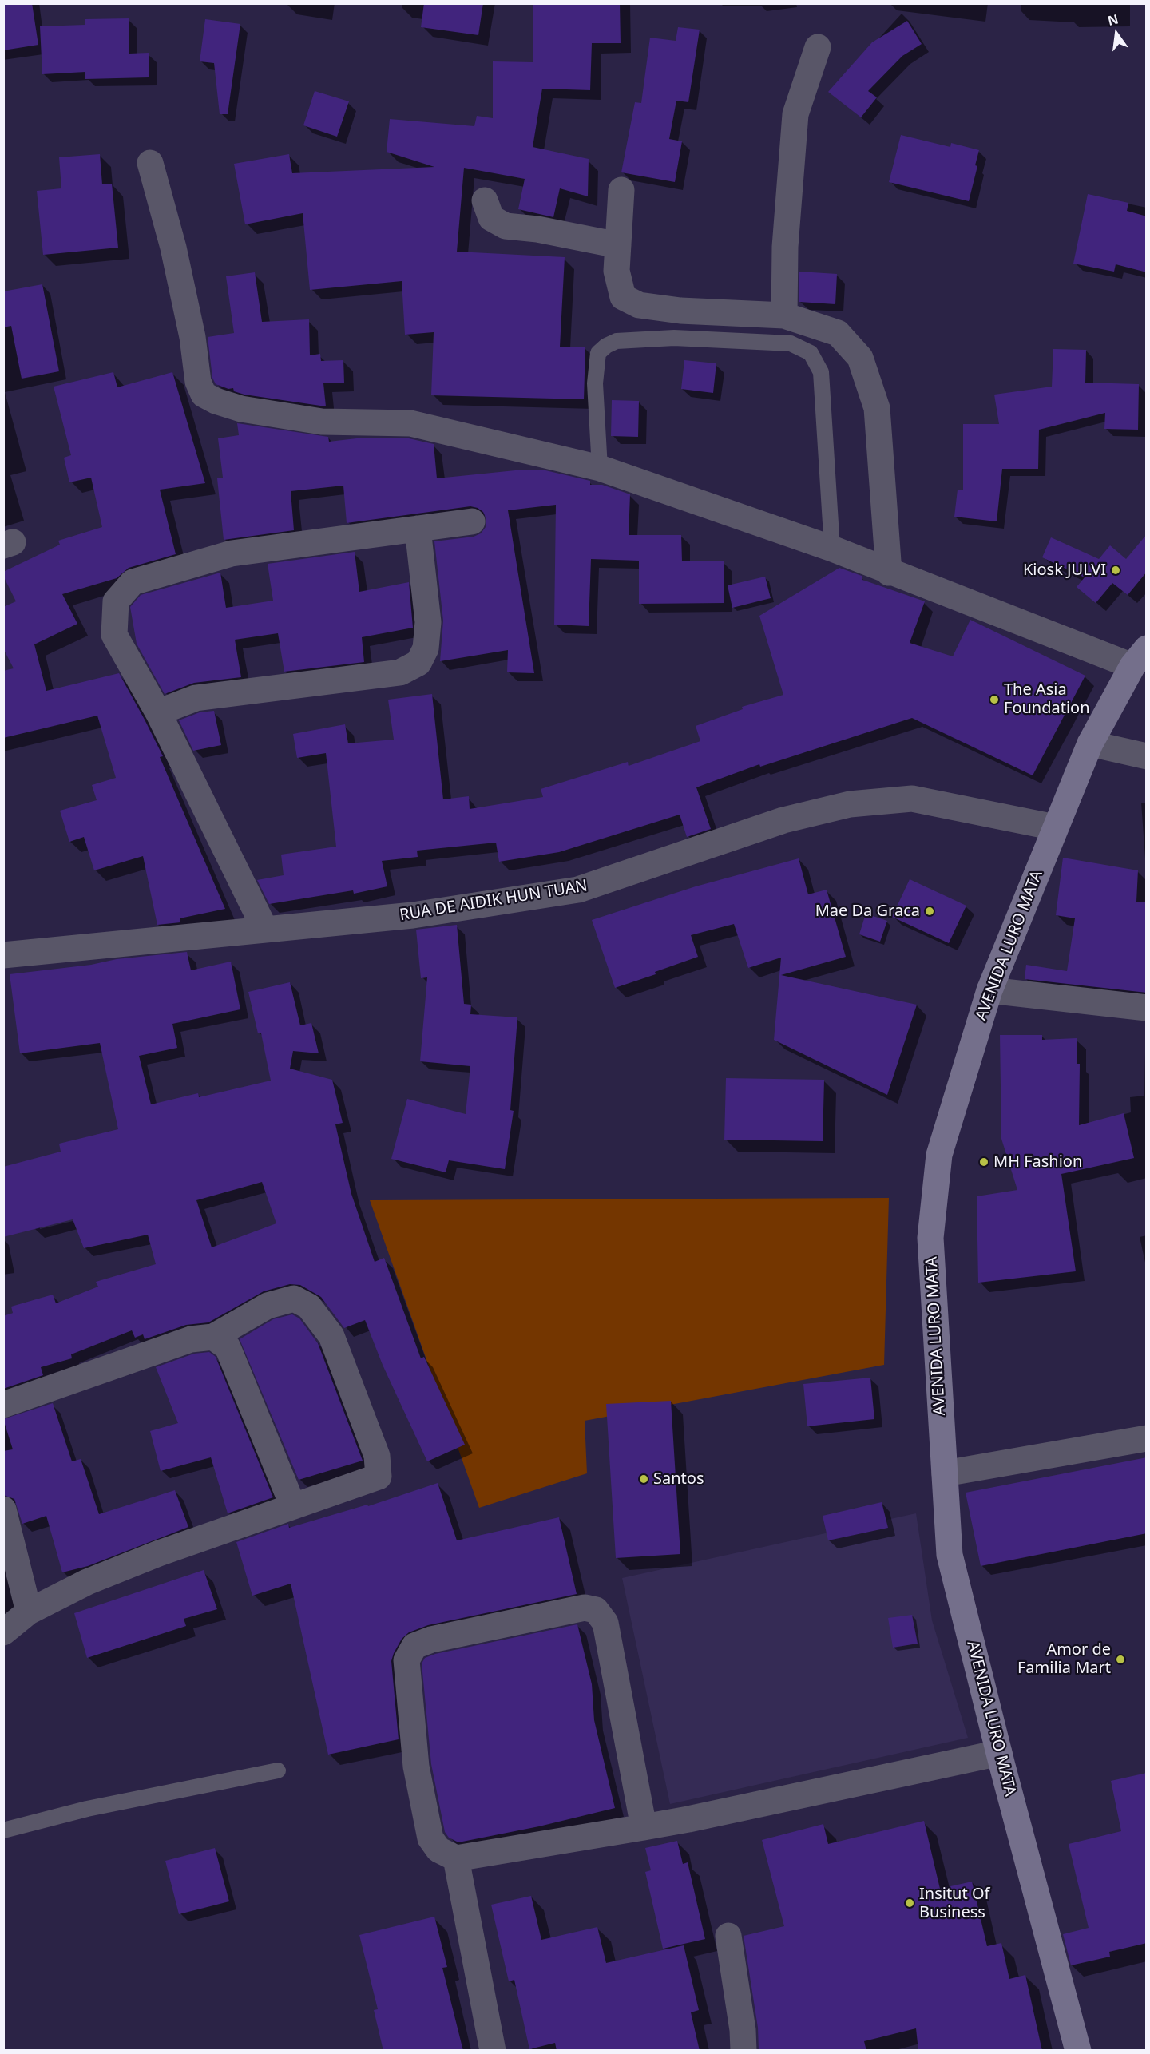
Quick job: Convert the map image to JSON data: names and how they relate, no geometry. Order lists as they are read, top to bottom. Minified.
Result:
{"streets":{"main road":["AVENIDA LURO MATA"],"street":["RUA DE AIDIK HUN TUAN"]},"crossings":[["RUA DE AIDIK HUN TUAN","AVENIDA LURO MATA"]],"places":["Kiosk JULVI","The Asia Foundation","Mae Da Graca","MH Fashion","Santos","Amor de Familia Mart","Insitut Of Business"],"north":"top"}
